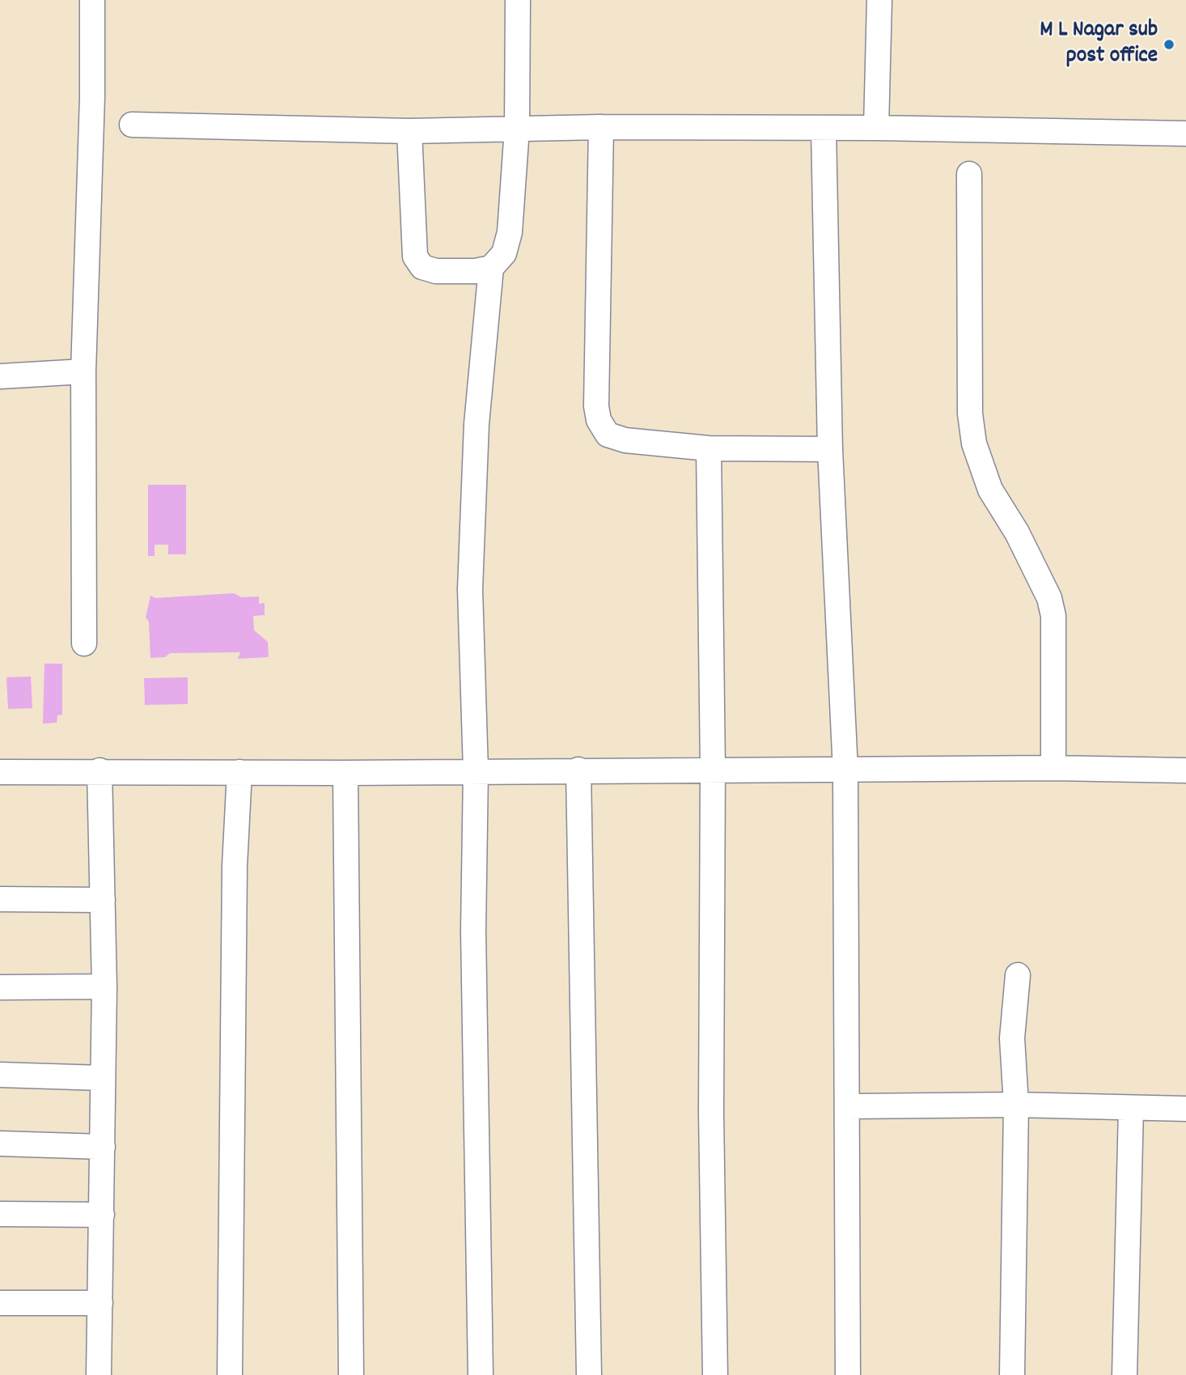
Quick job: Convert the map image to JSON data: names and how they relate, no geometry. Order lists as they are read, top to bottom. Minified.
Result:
{"places":["M L Nagar sub post office"]}
